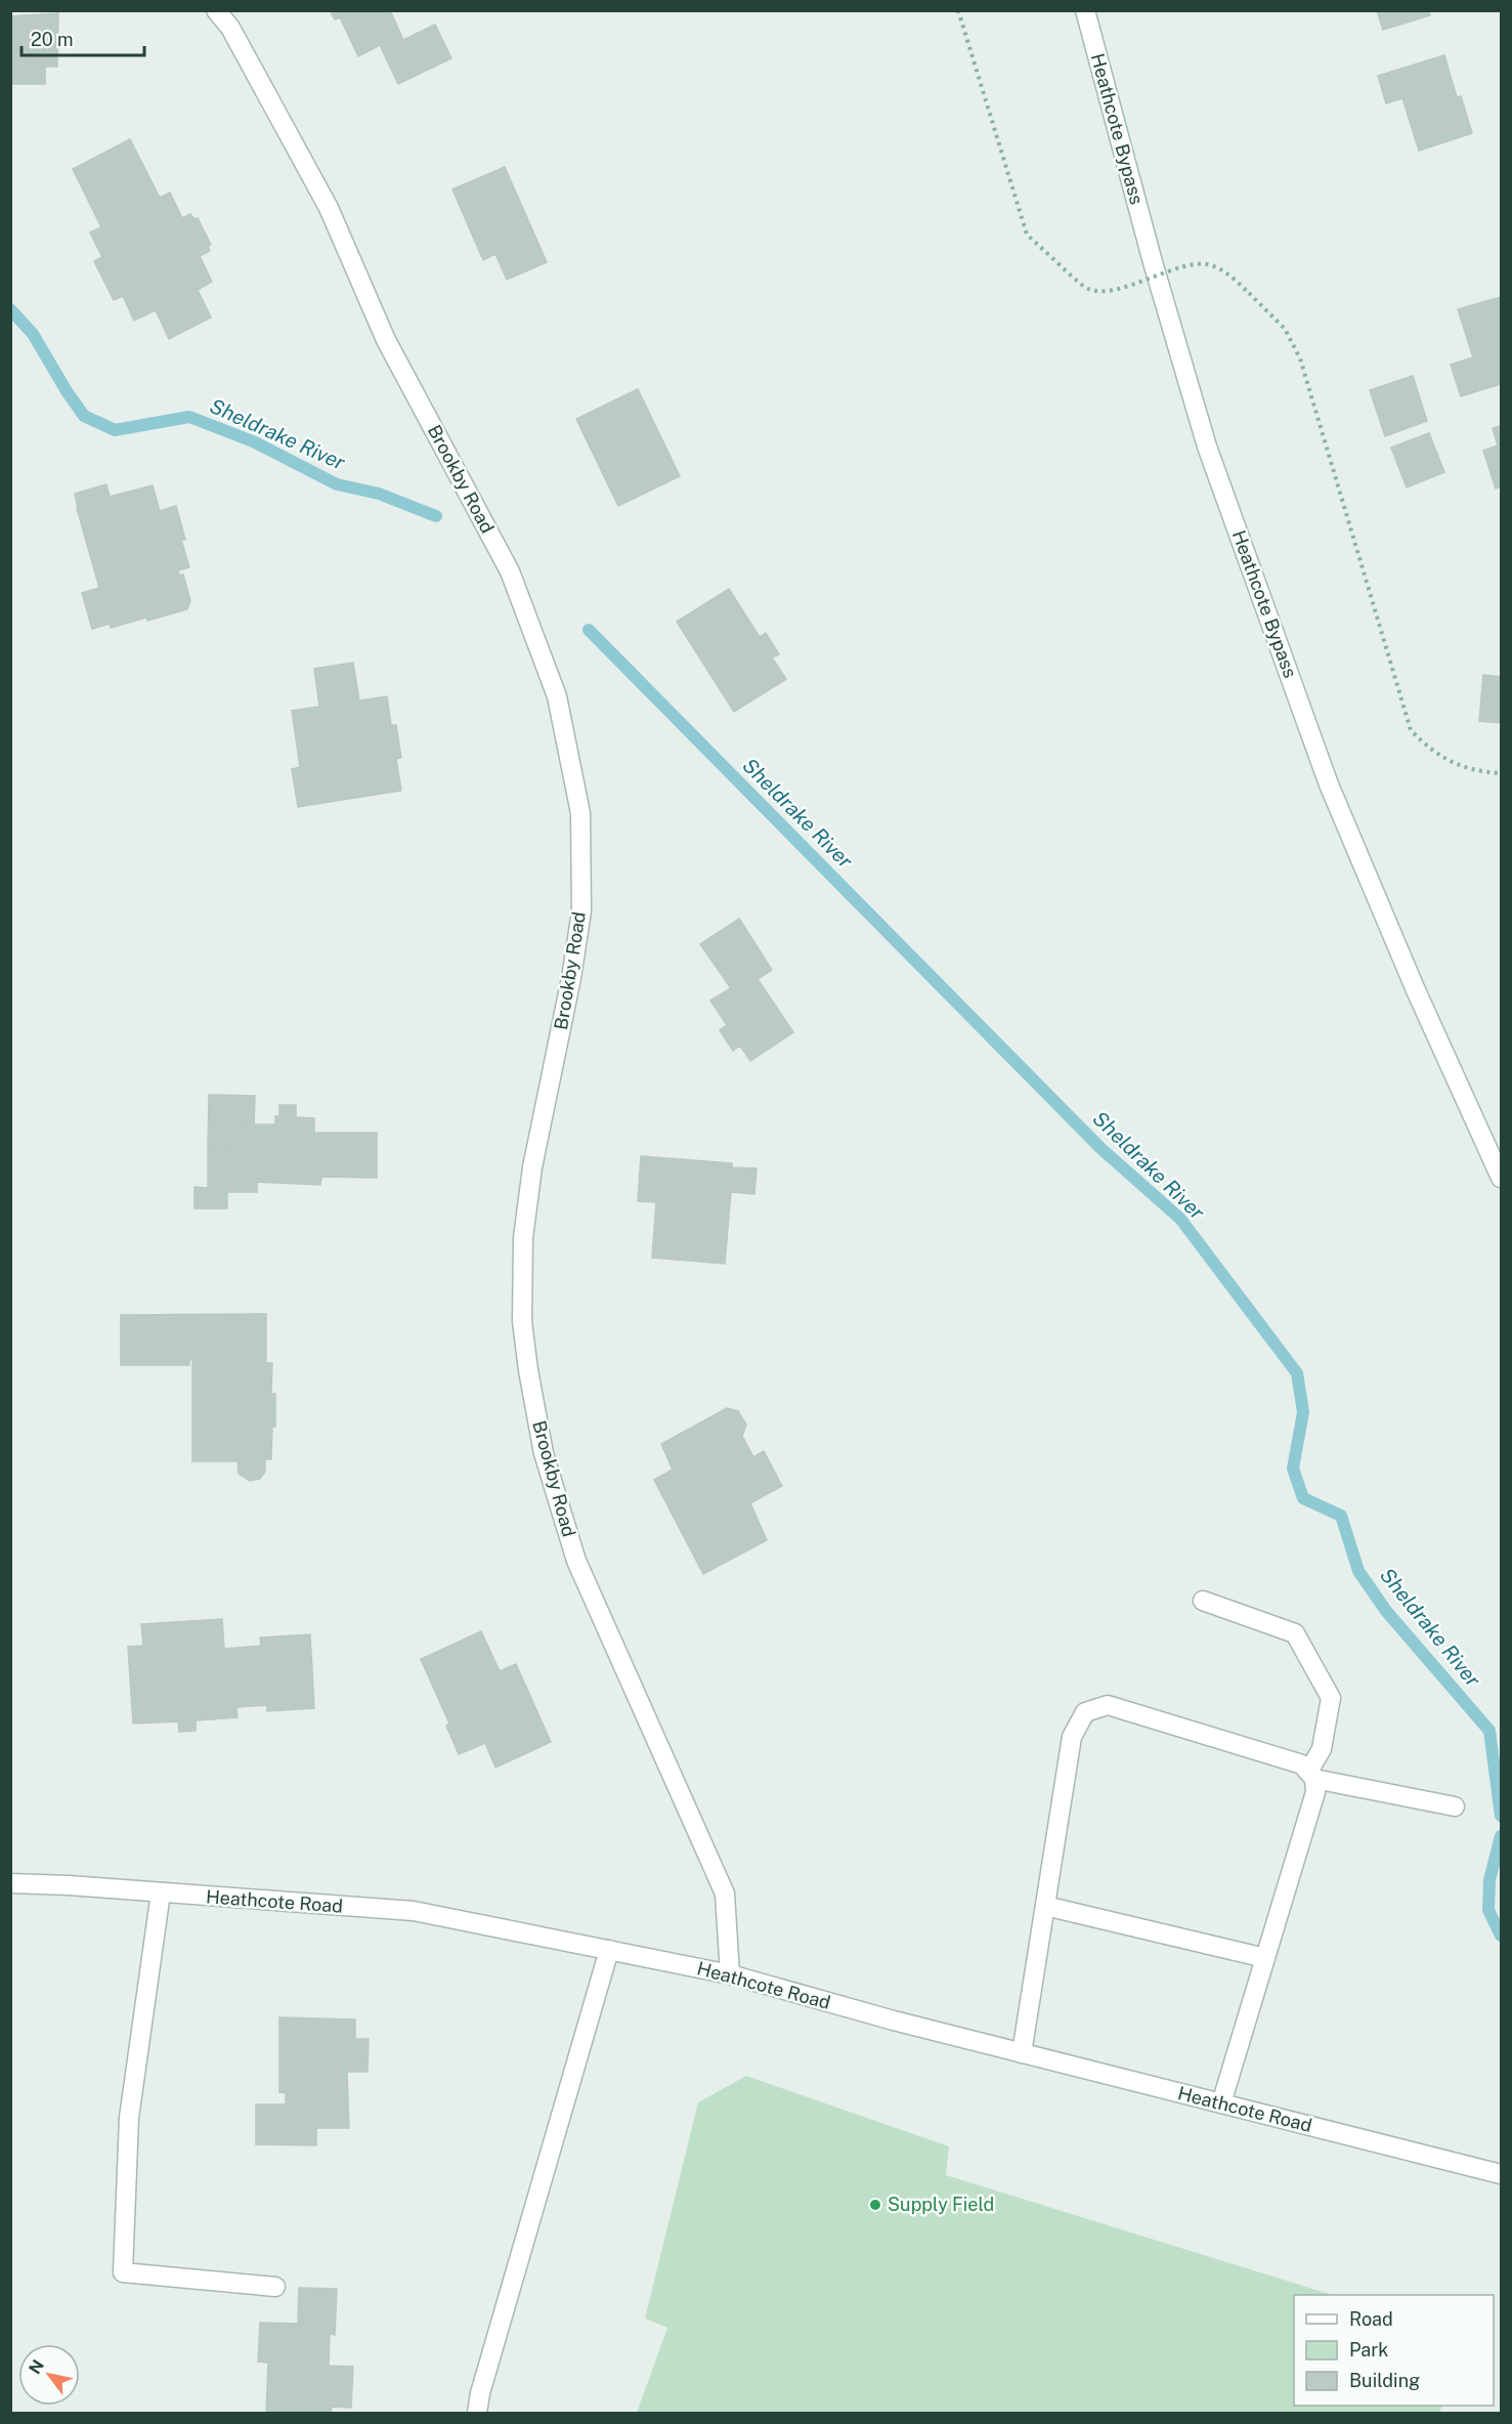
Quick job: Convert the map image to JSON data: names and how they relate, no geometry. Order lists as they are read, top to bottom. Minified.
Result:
{"streets":{"street":["Heathcote Bypass","Brookby Road","Heathcote Road"]},"crossings":[["Brookby Road","Heathcote Road"]],"water":["Sheldrake River"],"places":["Supply Field"],"legend":["Road","Park","Building"],"scale_bar":"20 m","north":"top left"}
